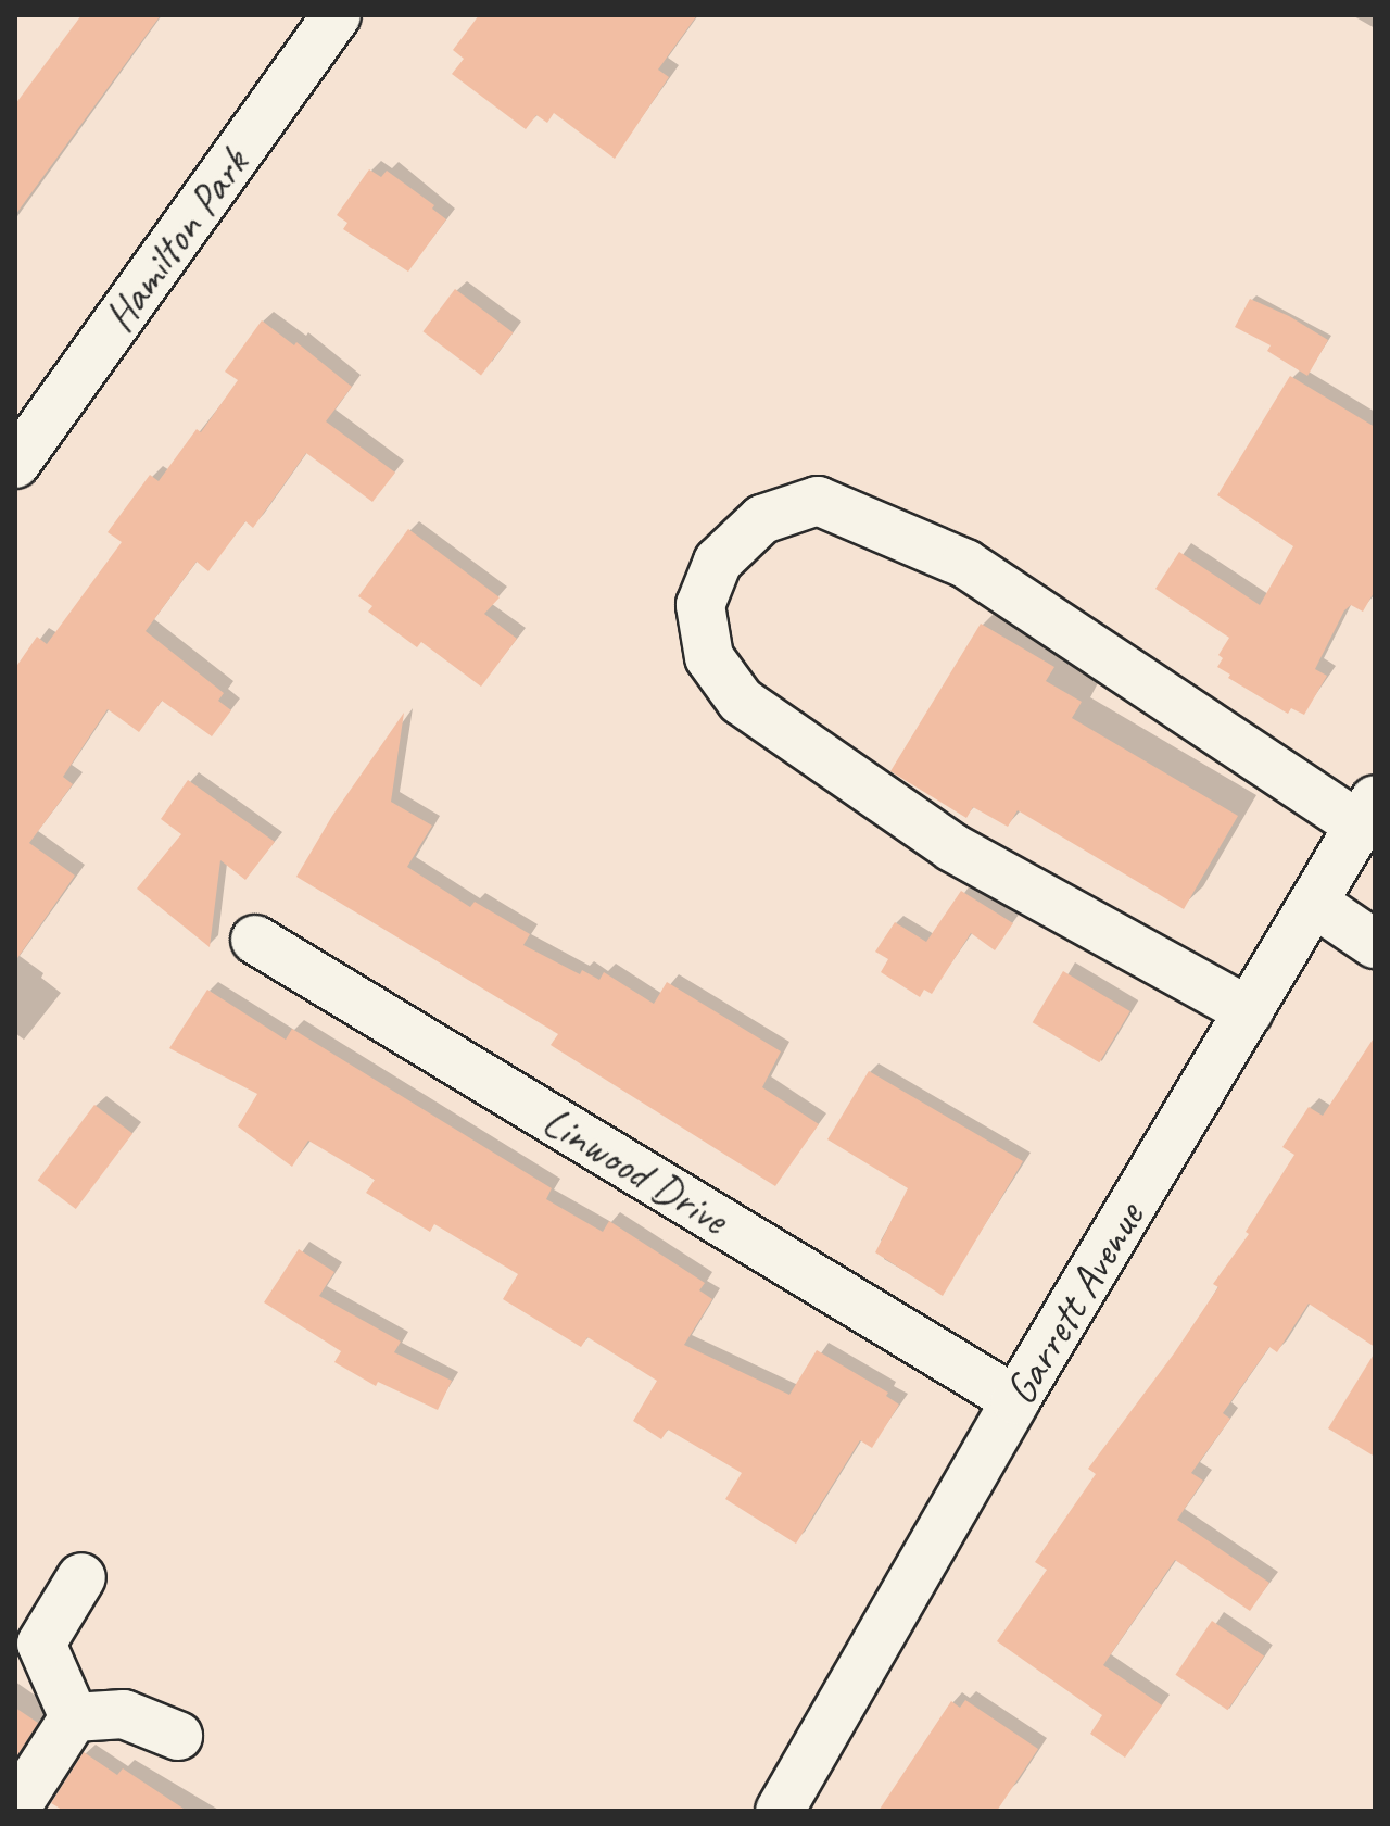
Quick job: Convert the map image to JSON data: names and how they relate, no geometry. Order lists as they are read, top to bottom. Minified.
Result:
{"streets":{"street":["Hamilton Park","Linwood Drive","Garrett Avenue"]},"crossings":[["Linwood Drive","Garrett Avenue"]]}
